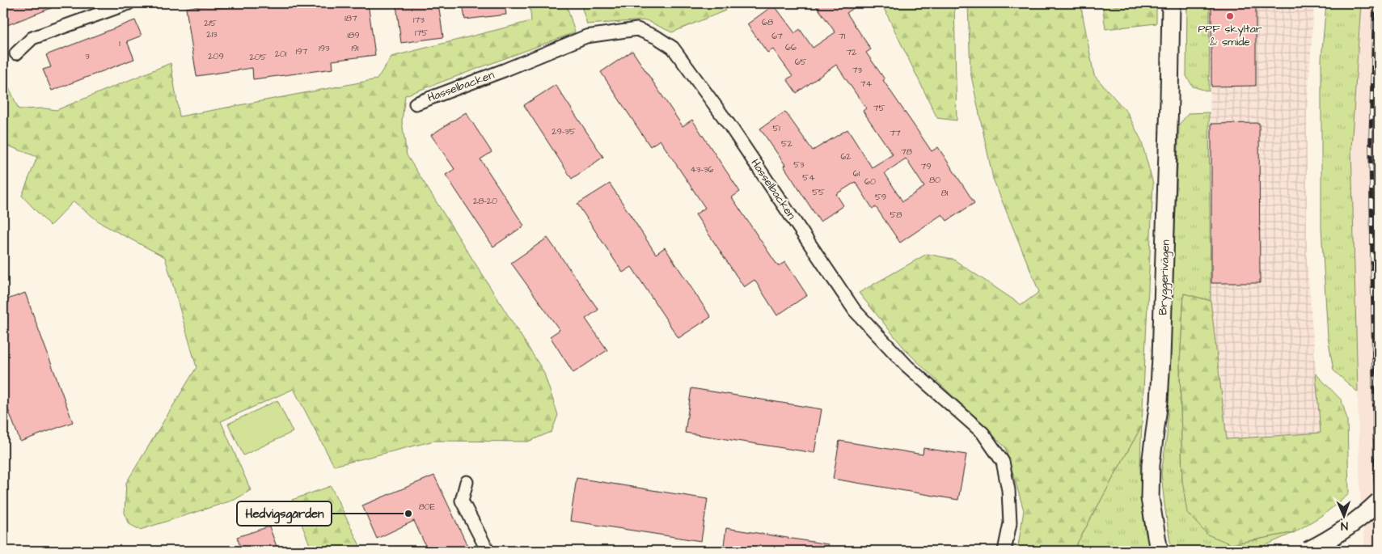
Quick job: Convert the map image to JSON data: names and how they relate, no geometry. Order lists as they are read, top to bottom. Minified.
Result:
{"streets":{"street":["Hasselbacken","Bryggerivägen"]},"places":["PPF skyltar & smide","Hedvigsgården"],"house_numbers":["187","173","68","215","175","213","189","67","71","1","66","193","191","197","72","201","3","209","205","65","73","74","75","51","29-35","77","52","78","62","53","79","43-36","61","54","80","60","55","81","59","28-20","58","80E"],"north":"bottom"}
